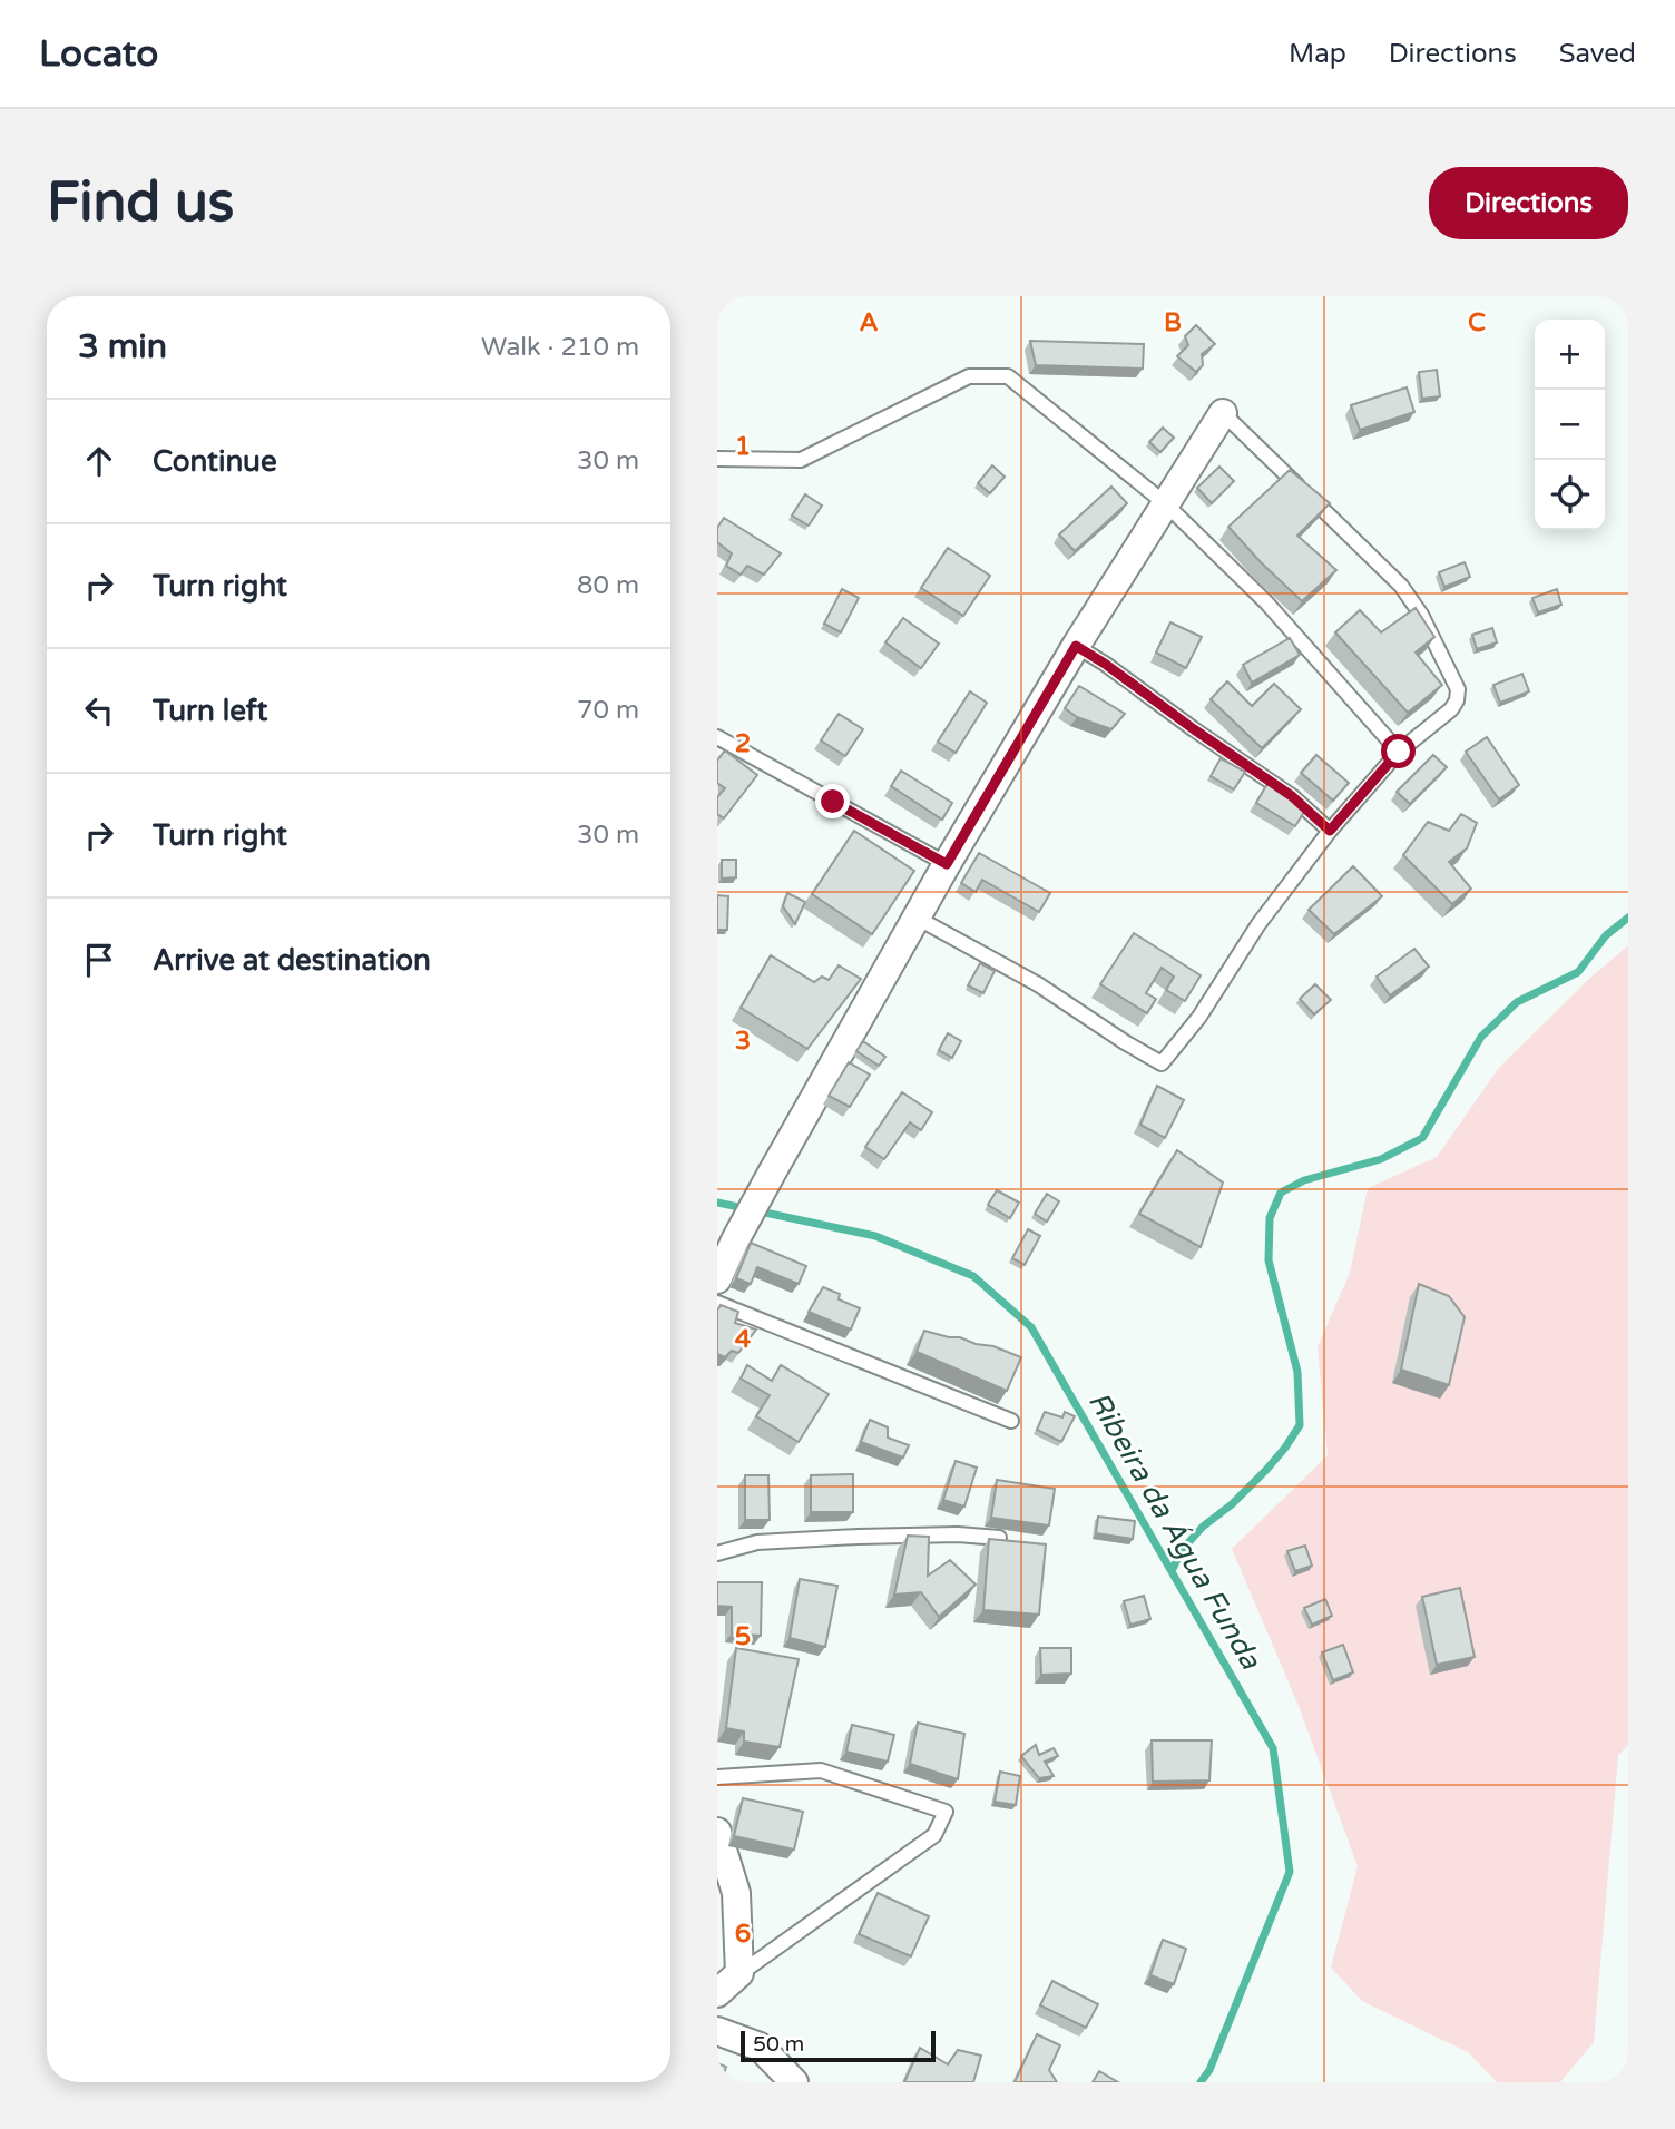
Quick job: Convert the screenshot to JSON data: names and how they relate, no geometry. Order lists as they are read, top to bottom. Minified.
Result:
{"water":["Ribeira da Água Funda"],"scale_bar":"50 m","page":{"header":"Locato","nav":["Map","Directions","Saved"],"buttons":"Directions","title":"Find us","heading":["3 min","Walk · 210 m"],"map_buttons":["+","−"],"list":[["Continue","30 m"],["Turn right","80 m"],["Turn left","70 m"],["Turn right","30 m"],"Arrive at destination"],"scale":"50 m"},"grid":{"columns":["A","B","C"],"rows":["1","2","3","4","5","6"]}}
